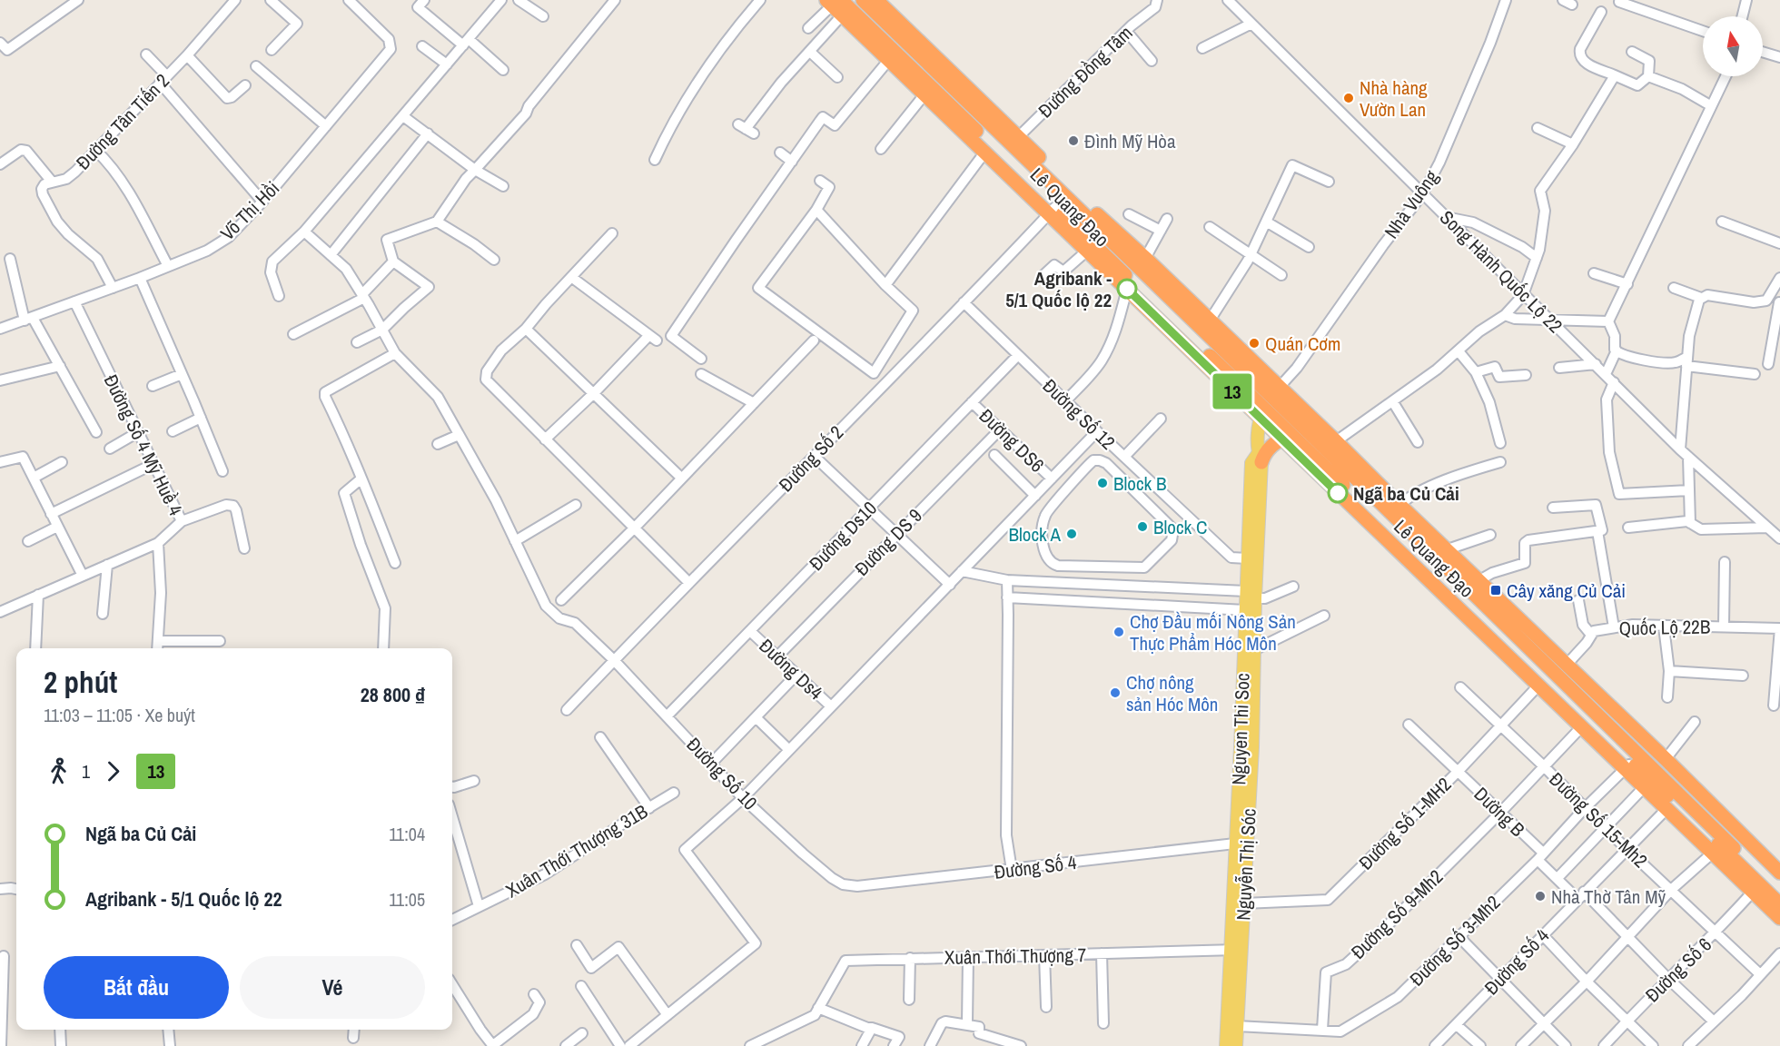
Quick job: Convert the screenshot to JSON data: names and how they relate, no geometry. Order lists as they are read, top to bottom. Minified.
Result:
{"streets":{"highway":["Lê Quang Đạo"],"main road":["Nguyen Thi Soc","Nguyễn Thị Sóc"],"street":["Đường Đồng Tâm","Đường Tân Tiến 2","Nhà Vuông","Võ Thị Hồi","Song Hành Quốc Lộ 22","Đường Số 12","Đường DS6","Đường Số 4 Mỹ Huề 4","Đường Số 2","Đường Ds10","Đường DS 9","Quốc Lộ 22B","Đường Ds4","Đường Số 10","Dường B","Đường Số 15-Mh2","Đường Số 1-MH2","Xuân Thới Thượng 31B","Đường Số 4","Đường Số 9-Mh2","Đường Số 3-Mh2","Xuân Thới Thượng 7","Đường Số 6"]},"crossings":[["Đường Đồng Tâm","Lê Quang Đạo"],["Nhà Vuông","Lê Quang Đạo"],["Nhà Vuông","Song Hành Quốc Lộ 22"],["Nhà Vuông","Nguyen Thi Soc"],["Lê Quang Đạo","Đường Số 2"],["Lê Quang Đạo","Quốc Lộ 22B"],["Lê Quang Đạo","Nguyen Thi Soc"],["Lê Quang Đạo","Đường Số 1-MH2"],["Lê Quang Đạo","Đường Số 4"],["Lê Quang Đạo","Đường Số 3-Mh2"],["Lê Quang Đạo","Đường Số 6"],["Võ Thị Hồi","Đường Số 4 Mỹ Huề 4"],["Đường Số 12","Đường Số 2"],["Đường Số 12","Đường Ds10"],["Đường Số 12","Nguyen Thi Soc"],["Đường DS6","Đường Ds10"],["Đường DS6","Đường DS 9"],["Đường Số 2","Đường Số 10"],["Đường Ds10","Đường Ds4"],["Đường Ds10","Đường Số 10"],["Đường DS 9","Đường Ds4"],["Nguyen Thi Soc","Nguyễn Thị Sóc"],["Nguyen Thi Soc","Đường Số 4"],["Nguyen Thi Soc","Xuân Thới Thượng 7"],["Đường Số 10","Đường Số 4"],["Dường B","Đường Số 1-MH2"],["Dường B","Đường Số 4"],["Dường B","Đường Số 9-Mh2"],["Dường B","Đường Số 3-Mh2"],["Dường B","Đường Số 6"],["Đường Số 15-Mh2","Đường Số 1-MH2"],["Đường Số 15-Mh2","Đường Số 4"],["Đường Số 15-Mh2","Đường Số 3-Mh2"],["Đường Số 15-Mh2","Đường Số 6"],["Đường Số 1-MH2","Nguyễn Thị Sóc"],["Nguyễn Thị Sóc","Đường Số 3-Mh2"],["Nguyễn Thị Sóc","Xuân Thới Thượng 7"],["Đường Số 9-Mh2","Đường Số 3-Mh2"]],"places":{"other":["Nhà hàng Vườn Lan","Đình Mỹ Hòa","Agribank - 5/1 Quốc lộ 22","Quán Cơm","Block B","Ngã ba Củ Cải","Block C","Block A","Chợ Đầu mối Nông Sản Thực Phẩm Hóc Môn","Chợ nông sản Hóc Môn","Nhà Thờ Tân Mỹ"],"transit":["Cây xăng Củ Cải"]},"lines":["bus line 13"],"north":"top","page":{"on_map":"13","heading":["2 phút","11:03 – 11:05 · Xe buýt","28 800 ₫"],"legs":["1","13"],"list":[{"name":"Ngã ba Củ Cải","value":"11:04"},{"name":"Agribank - 5/1 Quốc lộ 22","value":"11:05"}],"buttons":["Bắt đầu","Vé"]}}
